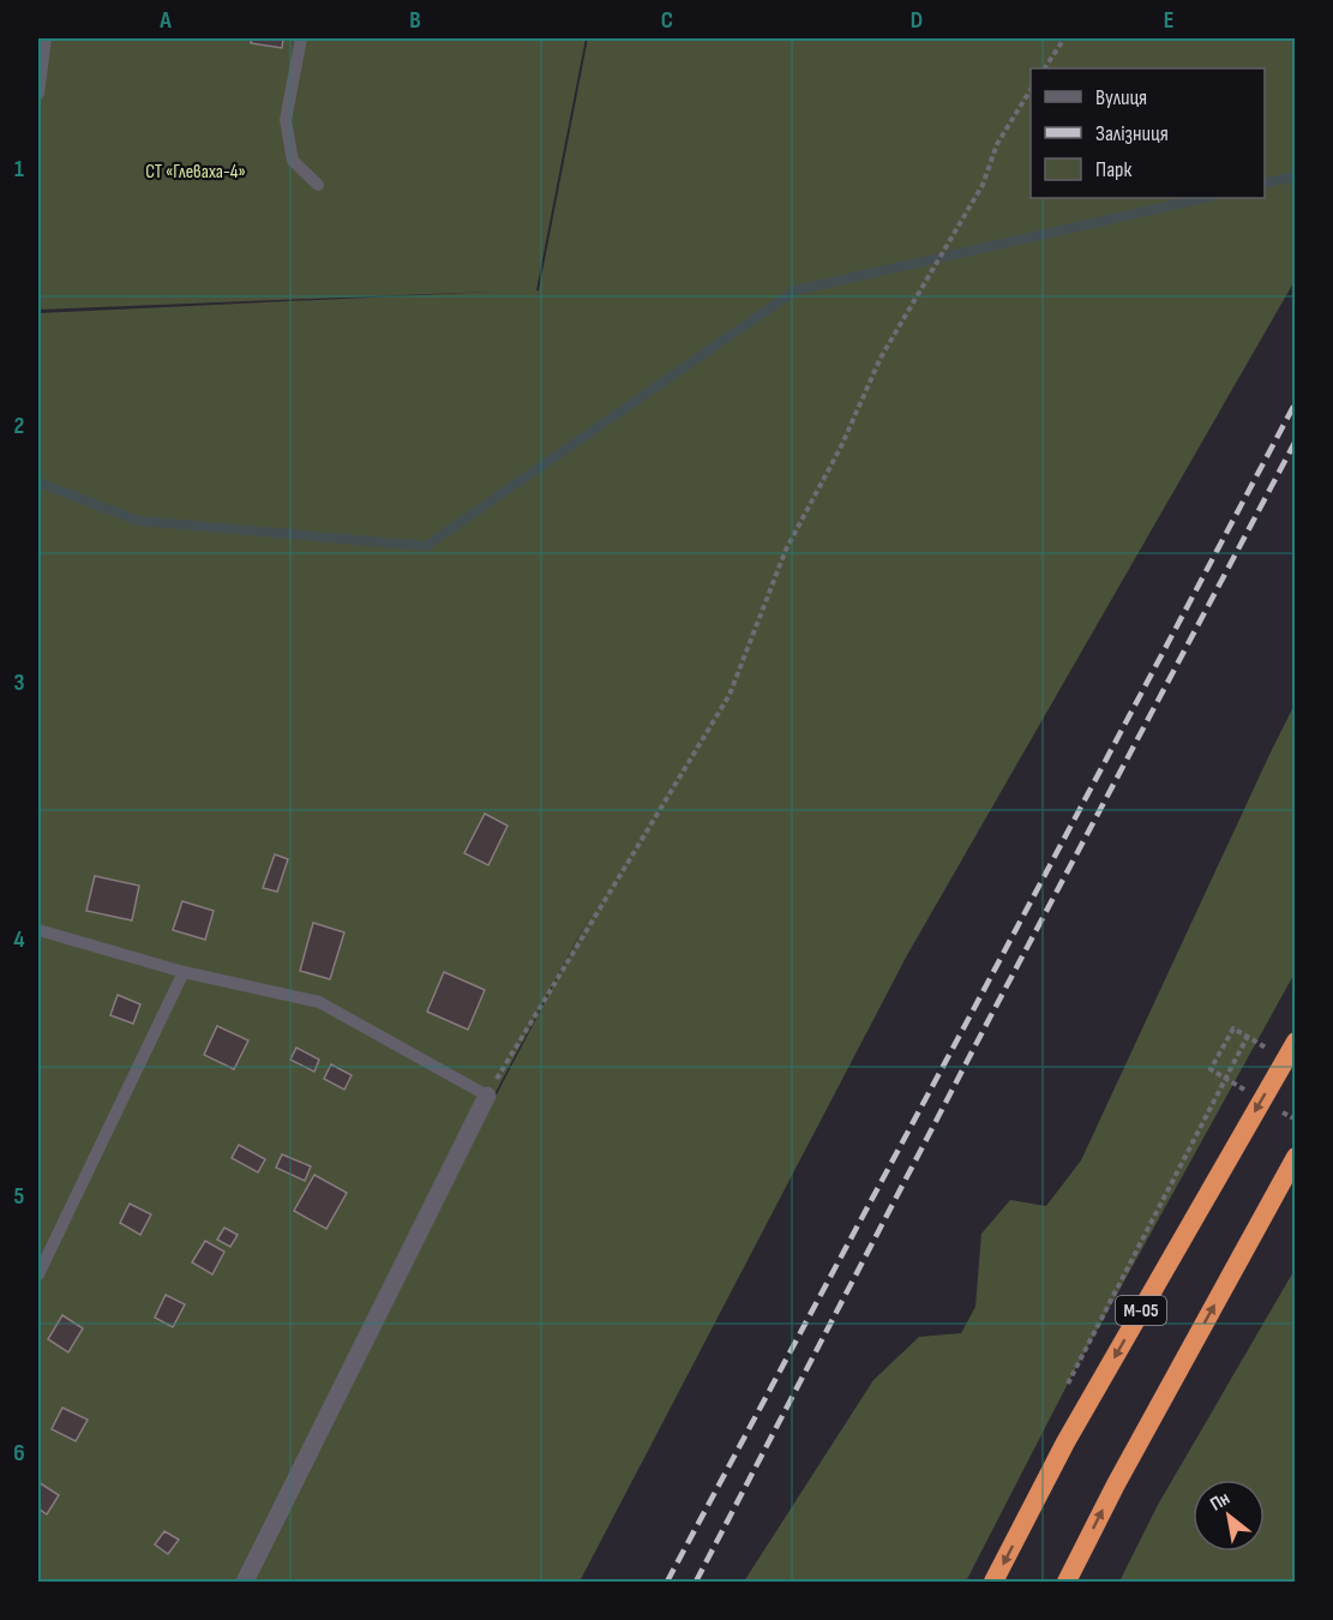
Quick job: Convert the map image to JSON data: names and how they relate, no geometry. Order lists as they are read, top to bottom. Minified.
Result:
{"streets":{"highway":["М-05"]},"parks":["СТ «Глеваха-4»"],"legend":["Вулиця","Залізниця","Парк"],"north":"top left","grid":{"columns":["A","B","C","D","E"],"rows":["1","2","3","4","5","6"]}}
